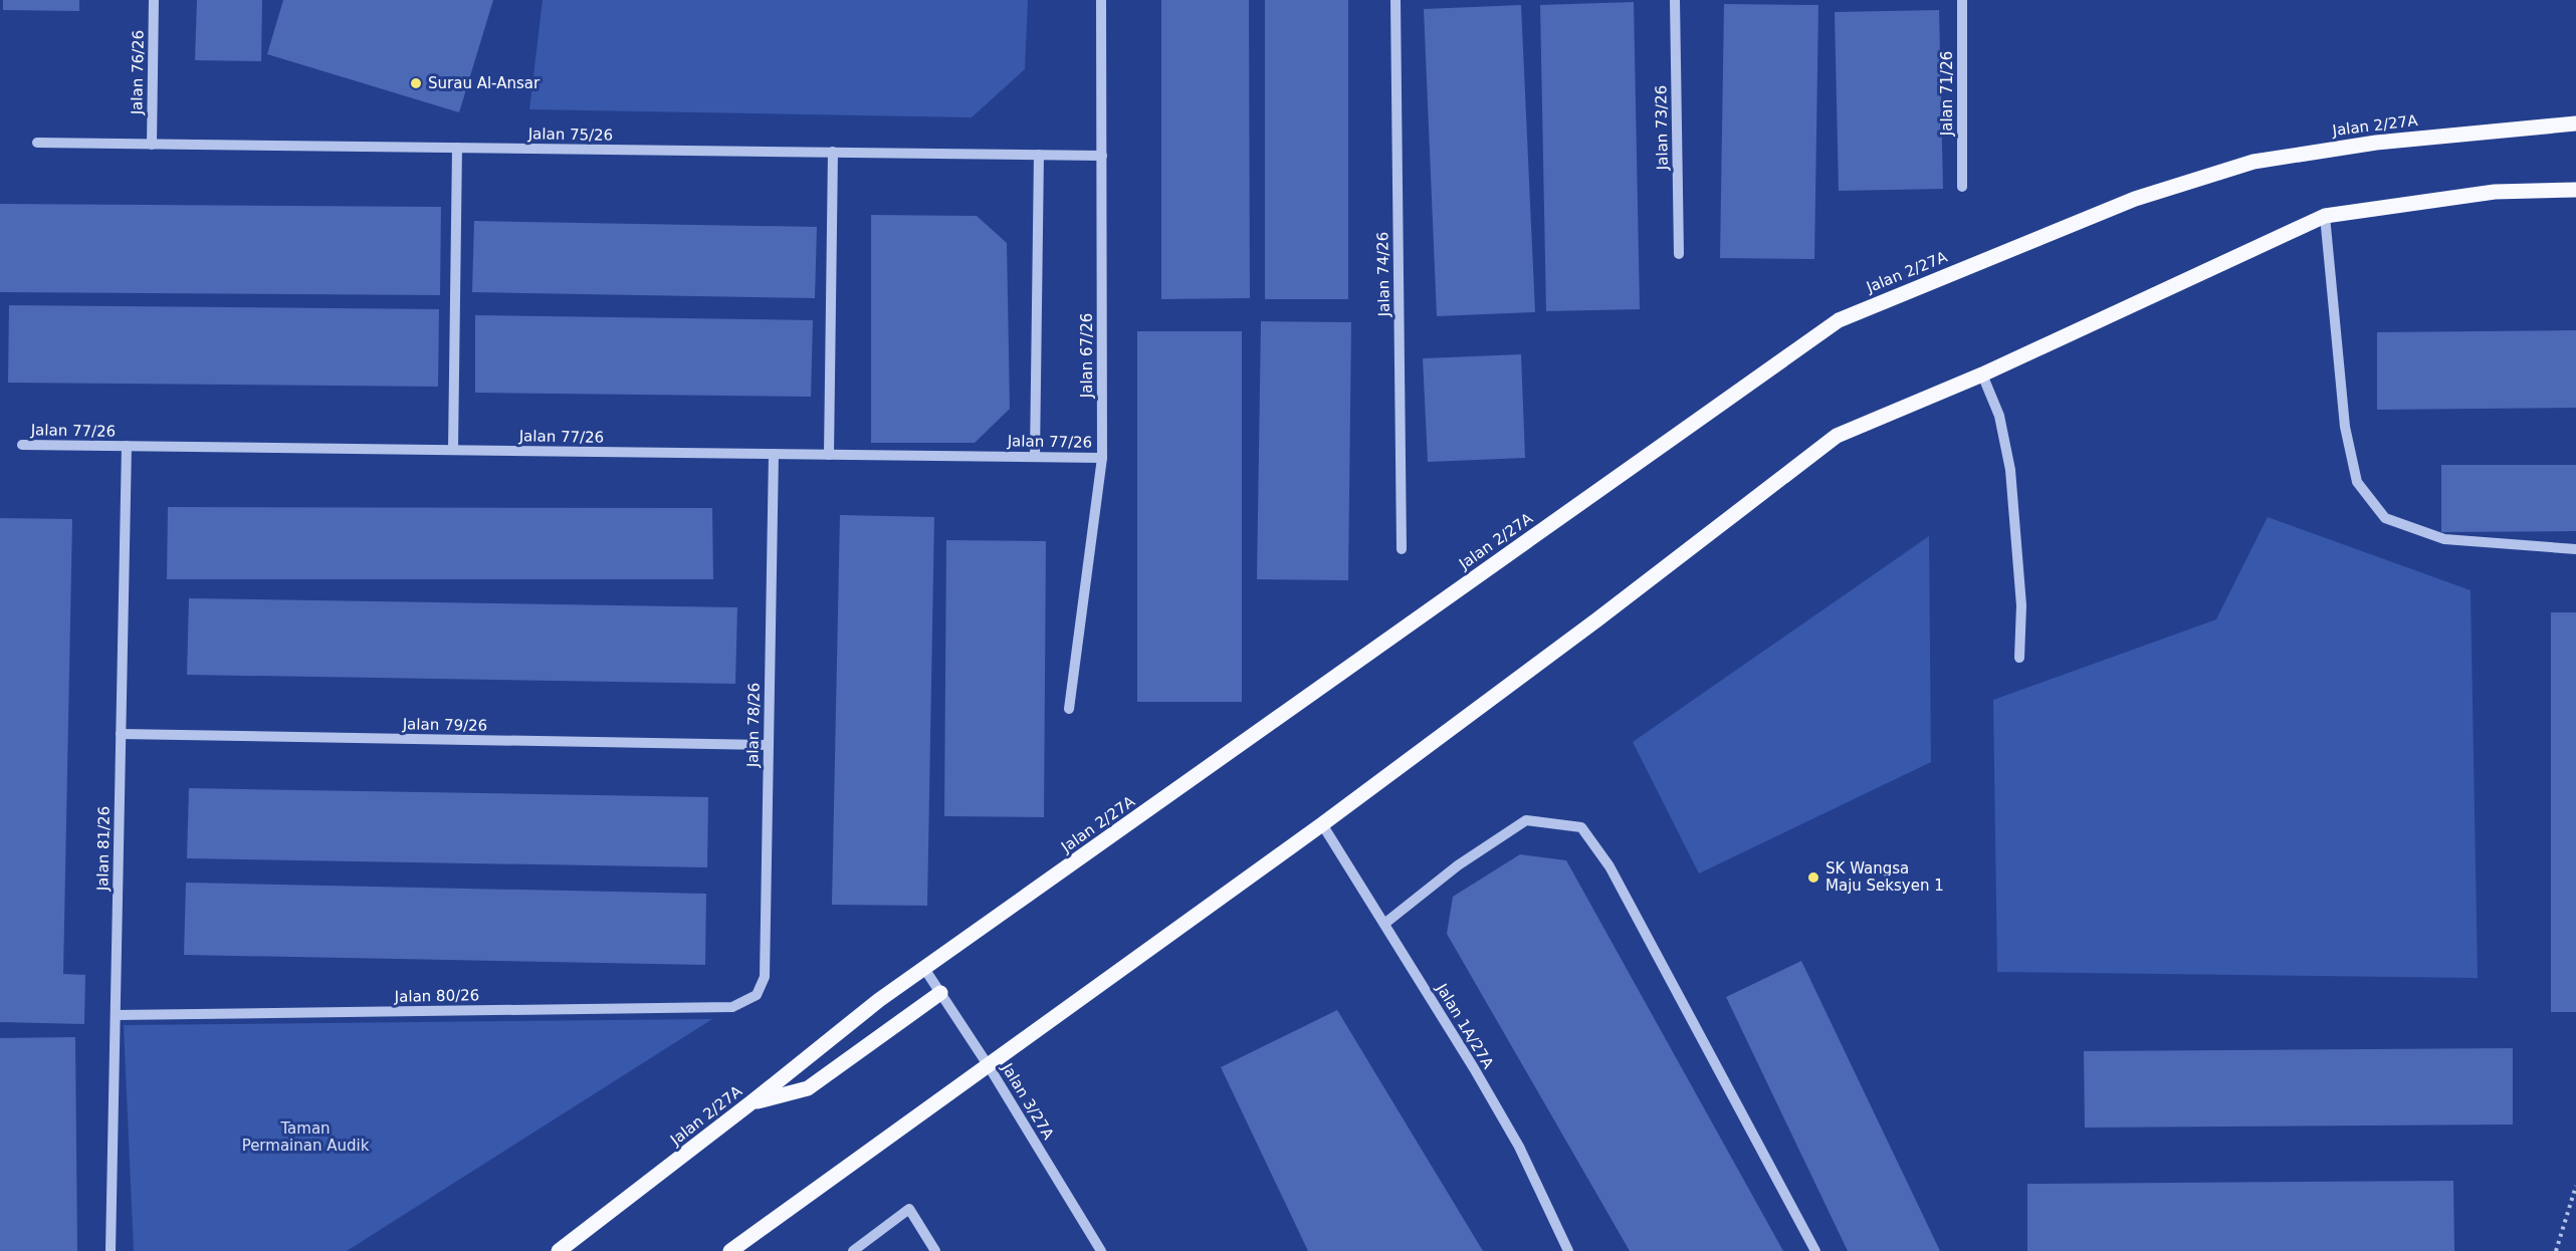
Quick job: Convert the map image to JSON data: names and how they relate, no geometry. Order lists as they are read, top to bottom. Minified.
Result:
{"streets":{"main road":["Jalan 2/27A"],"street":["Jalan 76/26","Jalan 71/26","Jalan 73/26","Jalan 75/26","Jalan 74/26","Jalan 67/26","Jalan 77/26","Jalan 79/26","Jalan 78/26","Jalan 81/26","Jalan 80/26","Jalan 1A/27A","Jalan 3/27A"]},"crossings":[["Jalan 76/26","Jalan 75/26"],["Jalan 2/27A","Jalan 3/27A"],["Jalan 75/26","Jalan 67/26"],["Jalan 67/26","Jalan 77/26"],["Jalan 77/26","Jalan 78/26"],["Jalan 77/26","Jalan 81/26"],["Jalan 79/26","Jalan 78/26"],["Jalan 79/26","Jalan 81/26"],["Jalan 78/26","Jalan 80/26"],["Jalan 81/26","Jalan 80/26"]],"parks":["Taman Permainan Audik"],"places":["Surau Al-Ansar","SK Wangsa Maju Seksyen 1"]}
